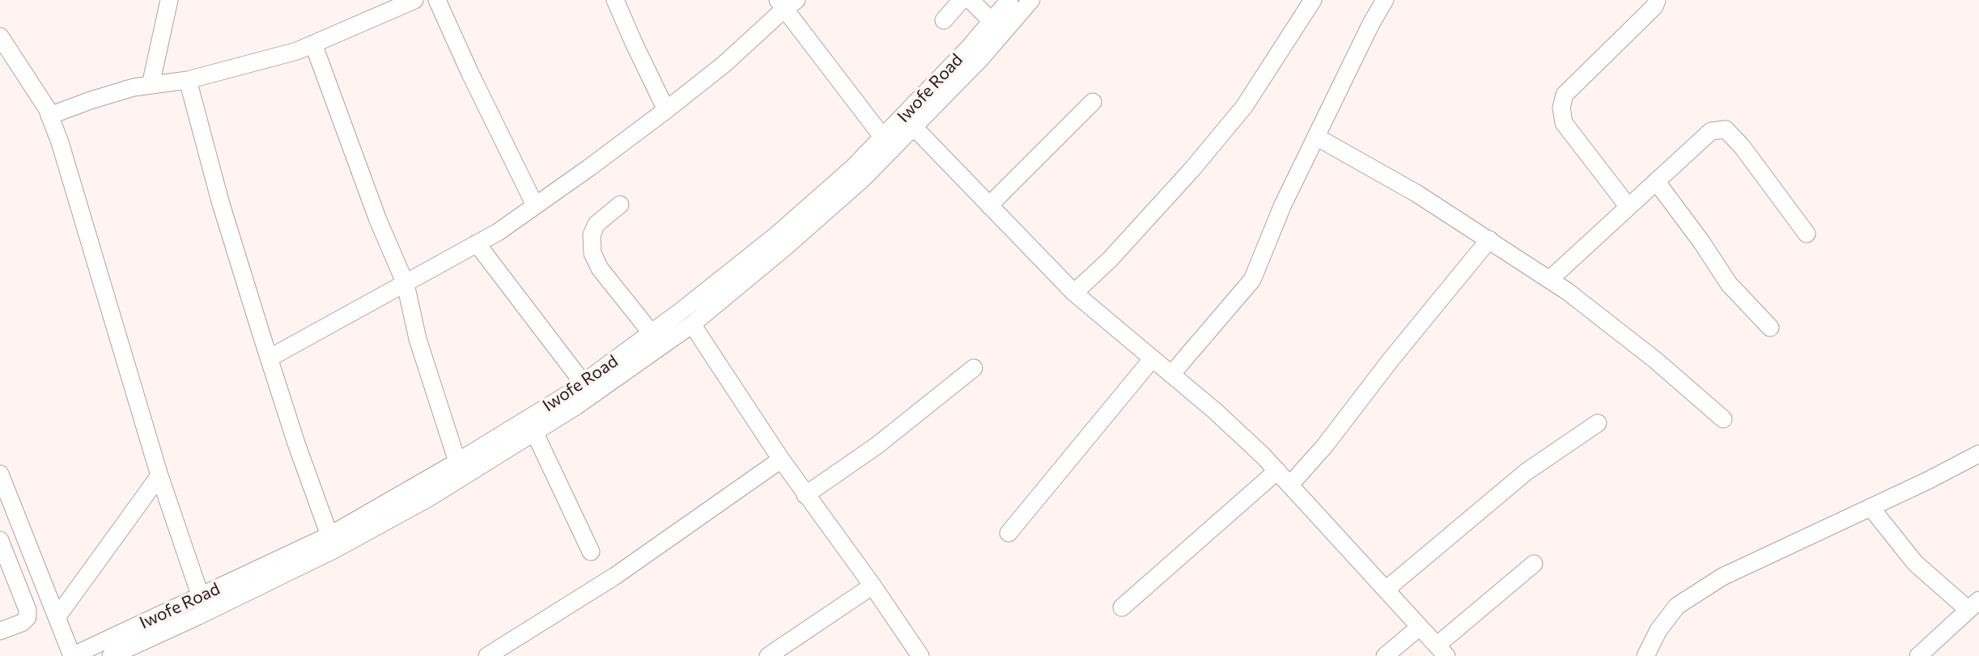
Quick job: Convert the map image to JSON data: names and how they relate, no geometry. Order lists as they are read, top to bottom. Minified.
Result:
{"streets":{"street":["Iwofe Road"]}}
